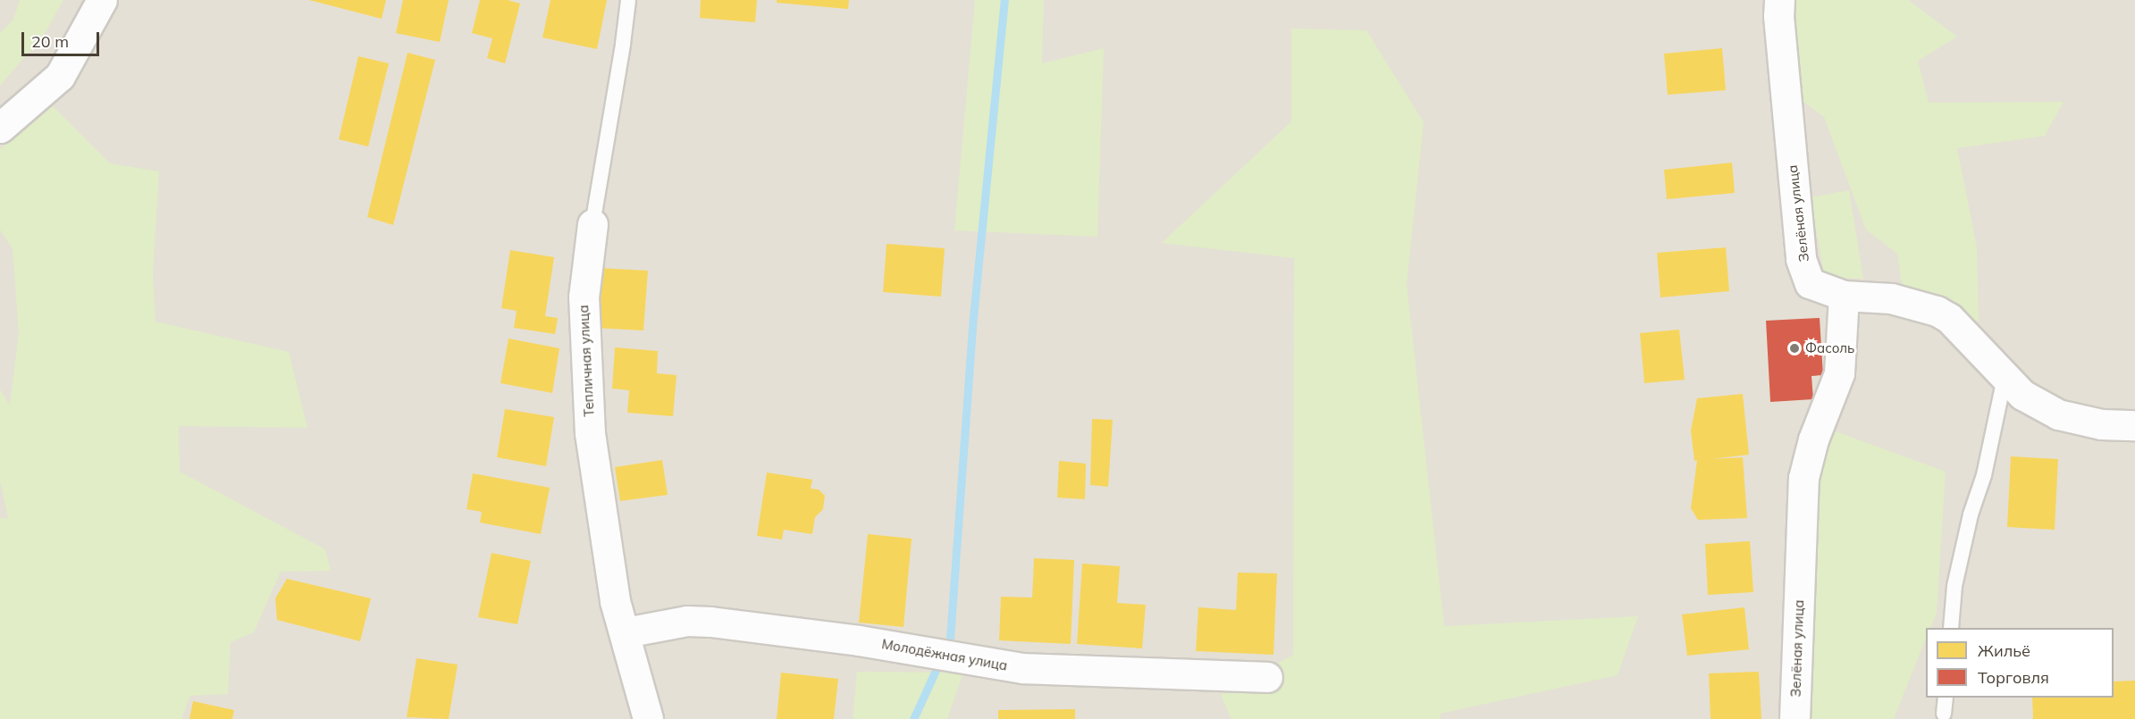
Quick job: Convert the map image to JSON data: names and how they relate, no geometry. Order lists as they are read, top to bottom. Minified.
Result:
{"streets":{"street":["Зелёная улица","Тепличная улица","Молодёжная улица"]},"crossings":[["Тепличная улица","Молодёжная улица"]],"places":["Фасоль"],"legend":["Жильё","Торговля"],"scale_bar":"20 m"}
